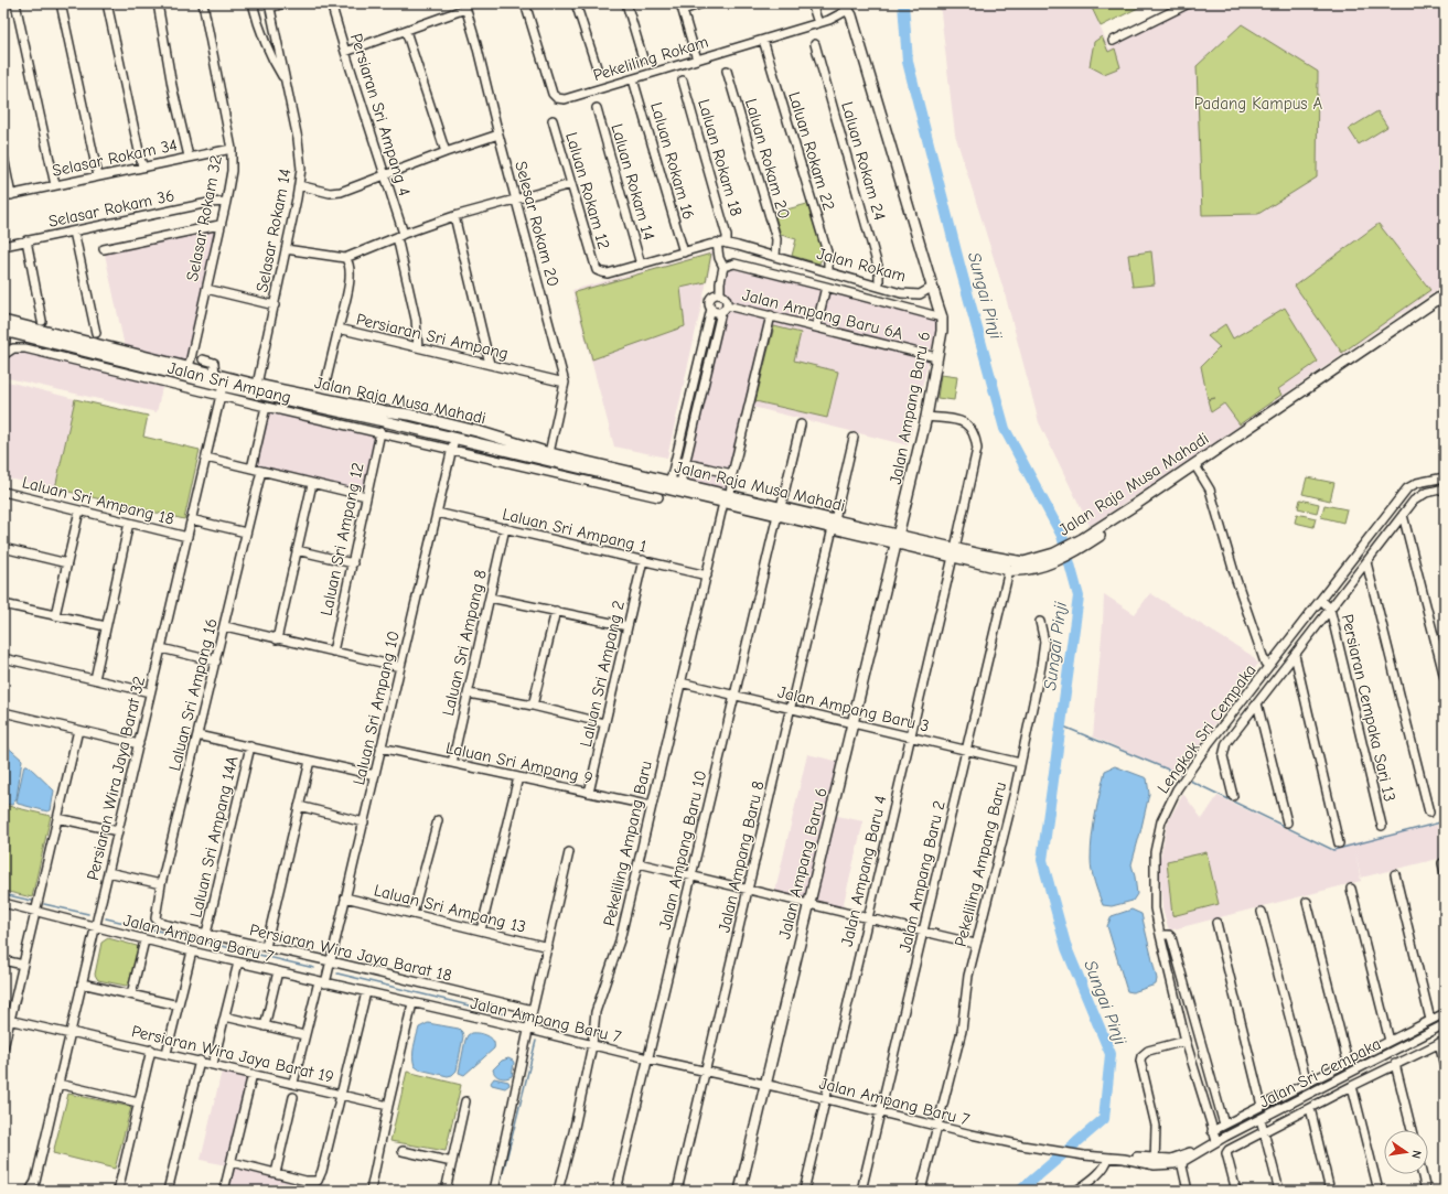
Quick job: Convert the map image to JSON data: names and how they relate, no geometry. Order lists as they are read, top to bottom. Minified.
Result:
{"streets":{"main road":["Jalan Rokam","Jalan Raja Musa Mahadi","Jalan Ampang Baru 6"],"street":["Pekeliling Rokam","Persiaran Sri Ampang 4","Laluan Rokam 22","Selasar Rokam 34","Laluan Rokam 18","Laluan Rokam 20","Laluan Rokam 16","Laluan Rokam 24","Laluan Rokam 14","Laluan Rokam 12","Selasar Rokam 36","Selasar Rokam 32","Selesar Rokam 20","Selasar Rokam 14","Jalan Ampang Baru 6A","Persiaran Sri Ampang","Jalan Sri Ampang","Laluan Sri Ampang 18","Laluan Sri Ampang 1","Laluan Sri Ampang 12","Laluan Sri Ampang 8","Laluan Sri Ampang 2","Laluan Sri Ampang 16","Laluan Sri Ampang 10","Persiaran Cempaka Sari 13","Jalan Ampang Baru 3","Lengkok Sri Cempaka","Laluan Sri Ampang 9","Persiaran Wira Jaya Barat 32","Laluan Sri Ampang 14A","Pekeliling Ampang Baru","Jalan Ampang Baru 10","Jalan Ampang Baru 8","Jalan Ampang Baru 4","Jalan Ampang Baru 2","Laluan Sri Ampang 13","Jalan Ampang Baru 7","Persiaran Wira Jaya Barat 18","Persiaran Wira Jaya Barat 19","Jalan Sri Cempaka"]},"crossings":[["Pekeliling Rokam","Laluan Rokam 22"],["Pekeliling Rokam","Laluan Rokam 16"],["Pekeliling Rokam","Jalan Rokam"],["Persiaran Sri Ampang 4","Persiaran Sri Ampang"],["Laluan Rokam 22","Jalan Rokam"],["Selasar Rokam 34","Selasar Rokam 32"],["Laluan Rokam 18","Jalan Rokam"],["Laluan Rokam 20","Jalan Rokam"],["Laluan Rokam 16","Jalan Rokam"],["Laluan Rokam 24","Jalan Rokam"],["Laluan Rokam 14","Jalan Rokam"],["Laluan Rokam 12","Jalan Rokam"],["Selasar Rokam 36","Selasar Rokam 32"],["Selasar Rokam 32","Jalan Raja Musa Mahadi"],["Selesar Rokam 20","Persiaran Sri Ampang"],["Selesar Rokam 20","Jalan Raja Musa Mahadi"],["Selasar Rokam 14","Jalan Raja Musa Mahadi"],["Jalan Rokam","Jalan Ampang Baru 6"],["Jalan Ampang Baru 6A","Jalan Ampang Baru 6"],["Jalan Ampang Baru 6A","Pekeliling Ampang Baru"],["Jalan Sri Ampang","Jalan Raja Musa Mahadi"],["Jalan Sri Ampang","Laluan Sri Ampang 12"],["Jalan Sri Ampang","Laluan Sri Ampang 10"],["Jalan Sri Ampang","Persiaran Wira Jaya Barat 32"],["Jalan Raja Musa Mahadi","Jalan Ampang Baru 6"],["Jalan Raja Musa Mahadi","Laluan Sri Ampang 10"],["Jalan Raja Musa Mahadi","Persiaran Wira Jaya Barat 32"],["Jalan Raja Musa Mahadi","Pekeliling Ampang Baru"],["Jalan Raja Musa Mahadi","Jalan Ampang Baru 10"],["Jalan Raja Musa Mahadi","Jalan Ampang Baru 8"],["Jalan Raja Musa Mahadi","Jalan Ampang Baru 4"],["Jalan Raja Musa Mahadi","Jalan Ampang Baru 2"],["Jalan Ampang Baru 6","Jalan Ampang Baru 3"],["Jalan Ampang Baru 6","Jalan Ampang Baru 4"],["Jalan Ampang Baru 6","Jalan Ampang Baru 7"],["Laluan Sri Ampang 18","Persiaran Wira Jaya Barat 32"],["Laluan Sri Ampang 1","Laluan Sri Ampang 8"],["Laluan Sri Ampang 1","Laluan Sri Ampang 2"],["Laluan Sri Ampang 1","Laluan Sri Ampang 10"],["Laluan Sri Ampang 1","Pekeliling Ampang Baru"],["Laluan Sri Ampang 8","Laluan Sri Ampang 9"],["Laluan Sri Ampang 2","Laluan Sri Ampang 9"],["Laluan Sri Ampang 16","Persiaran Wira Jaya Barat 18"],["Laluan Sri Ampang 10","Laluan Sri Ampang 9"],["Laluan Sri Ampang 10","Laluan Sri Ampang 13"],["Laluan Sri Ampang 10","Jalan Ampang Baru 7"],["Laluan Sri Ampang 10","Persiaran Wira Jaya Barat 18"],["Persiaran Cempaka Sari 13","Lengkok Sri Cempaka"],["Jalan Ampang Baru 3","Pekeliling Ampang Baru"],["Jalan Ampang Baru 3","Jalan Ampang Baru 10"],["Jalan Ampang Baru 3","Jalan Ampang Baru 8"],["Jalan Ampang Baru 3","Jalan Ampang Baru 4"],["Jalan Ampang Baru 3","Jalan Ampang Baru 2"],["Lengkok Sri Cempaka","Jalan Sri Cempaka"],["Laluan Sri Ampang 9","Pekeliling Ampang Baru"],["Persiaran Wira Jaya Barat 32","Jalan Ampang Baru 7"],["Persiaran Wira Jaya Barat 32","Persiaran Wira Jaya Barat 19"],["Laluan Sri Ampang 14A","Persiaran Wira Jaya Barat 18"],["Pekeliling Ampang Baru","Jalan Ampang Baru 7"],["Jalan Ampang Baru 10","Jalan Ampang Baru 7"],["Jalan Ampang Baru 8","Jalan Ampang Baru 7"],["Jalan Ampang Baru 4","Jalan Ampang Baru 7"],["Jalan Ampang Baru 2","Jalan Ampang Baru 7"],["Jalan Ampang Baru 7","Jalan Sri Cempaka"]],"water":["Sungai Pinji"],"parks":["Padang Kampus A"],"north":"right"}
